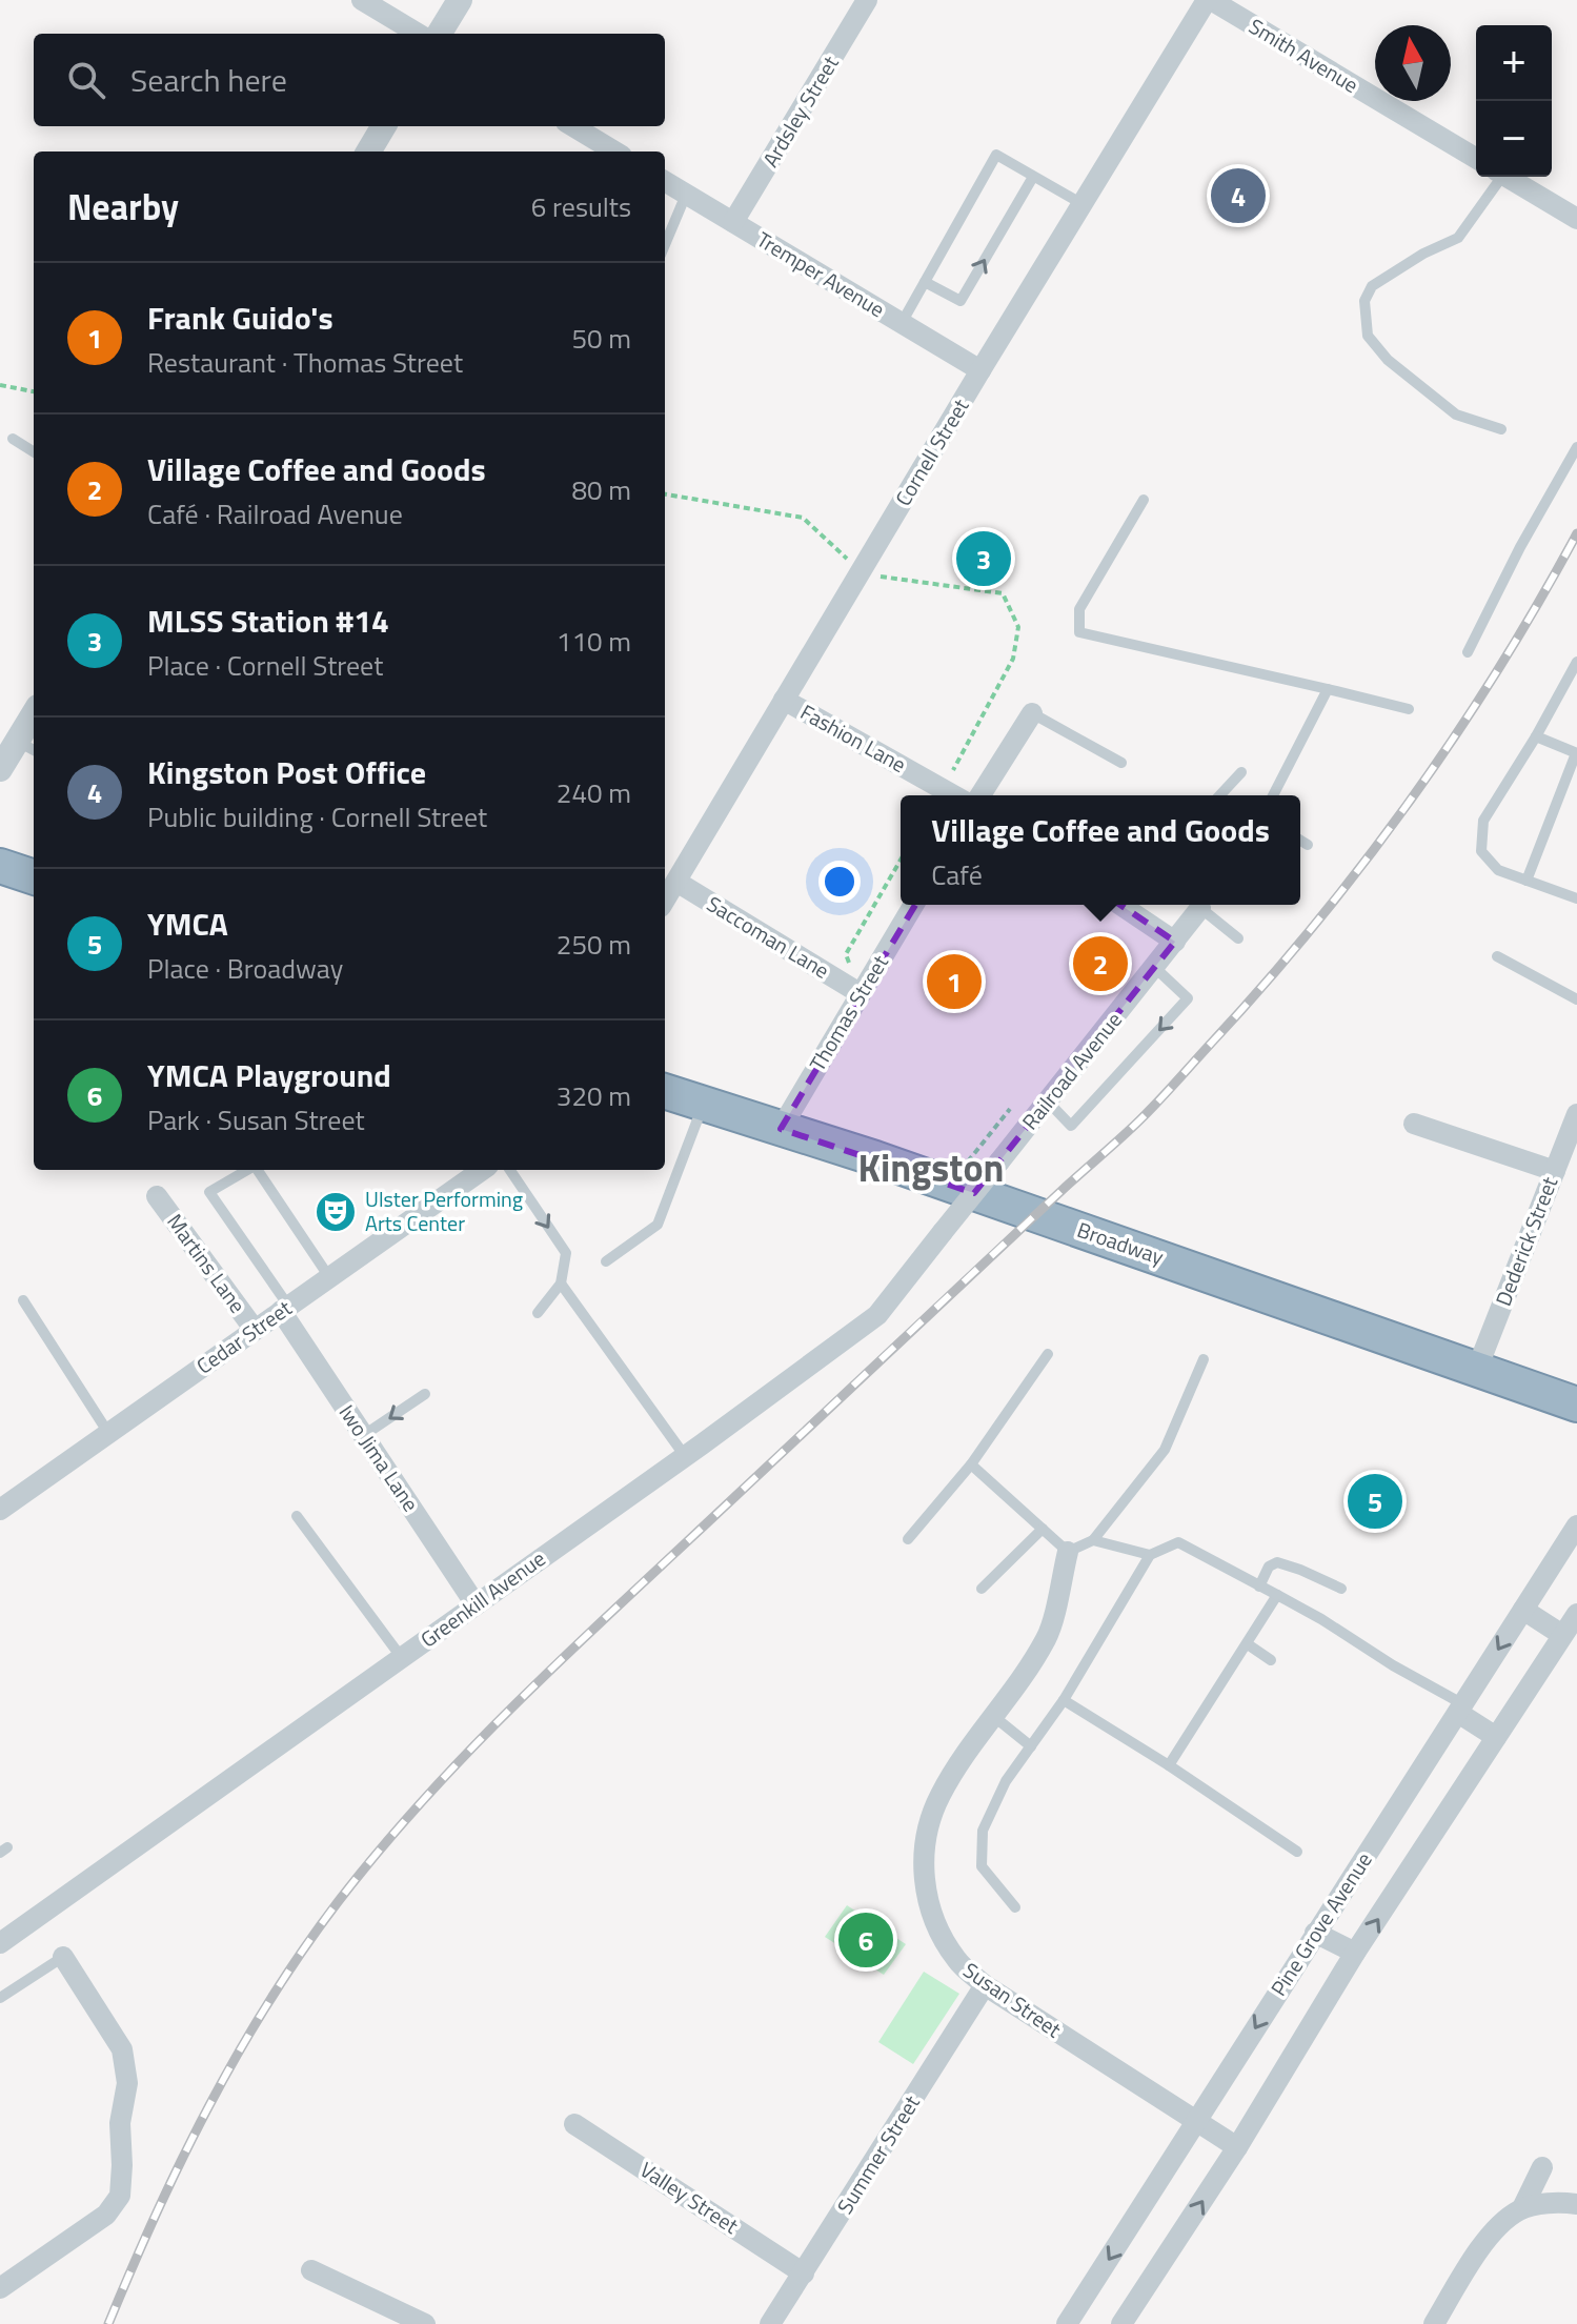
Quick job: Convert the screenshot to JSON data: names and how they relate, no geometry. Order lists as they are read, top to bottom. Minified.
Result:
{"streets":{"highway":["Broadway"],"street":["Smith Avenue","Ardsley Street","Tremper Avenue","Cornell Street","Fashion Lane","Saccoman Lane","Thomas Street","Railroad Avenue","Dederick Street","Martins Lane","Cedar Street","Iwo Jima Lane","Greenkill Avenue","Pine Grove Avenue","Susan Street","Summer Street","Valley Street"]},"crossings":[["Smith Avenue","Cornell Street"],["Ardsley Street","Tremper Avenue"],["Tremper Avenue","Cornell Street"],["Cornell Street","Fashion Lane"],["Cornell Street","Saccoman Lane"],["Saccoman Lane","Thomas Street"],["Thomas Street","Broadway"],["Railroad Avenue","Greenkill Avenue"],["Dederick Street","Broadway"],["Martins Lane","Cedar Street"],["Cedar Street","Iwo Jima Lane"],["Iwo Jima Lane","Greenkill Avenue"],["Pine Grove Avenue","Susan Street"],["Susan Street","Summer Street"],["Summer Street","Valley Street"]],"districts":["Kingston"],"places":{"theatre":["Ulster Performing Arts Center"]},"north":"top","page":{"map_buttons":["+","−"],"search":"Search here","heading":["Nearby","6 results"],"pins":["4","3","2","1","5","6"],"list":[{"mark":"1","name":"Frank Guido's","note":"Restaurant · Thomas Street","value":"50 m"},{"mark":"2","name":"Village Coffee and Goods","note":"Café · Railroad Avenue","value":"80 m"},{"mark":"3","name":"MLSS Station #14","note":"Place · Cornell Street","value":"110 m"},{"mark":"4","name":"Kingston Post Office","note":"Public building · Cornell Street","value":"240 m"},{"mark":"5","name":"YMCA","note":"Place · Broadway","value":"250 m"},{"mark":"6","name":"YMCA Playground","note":"Park · Susan Street","value":"320 m"}],"popup":["Village Coffee and Goods","Café"]}}
